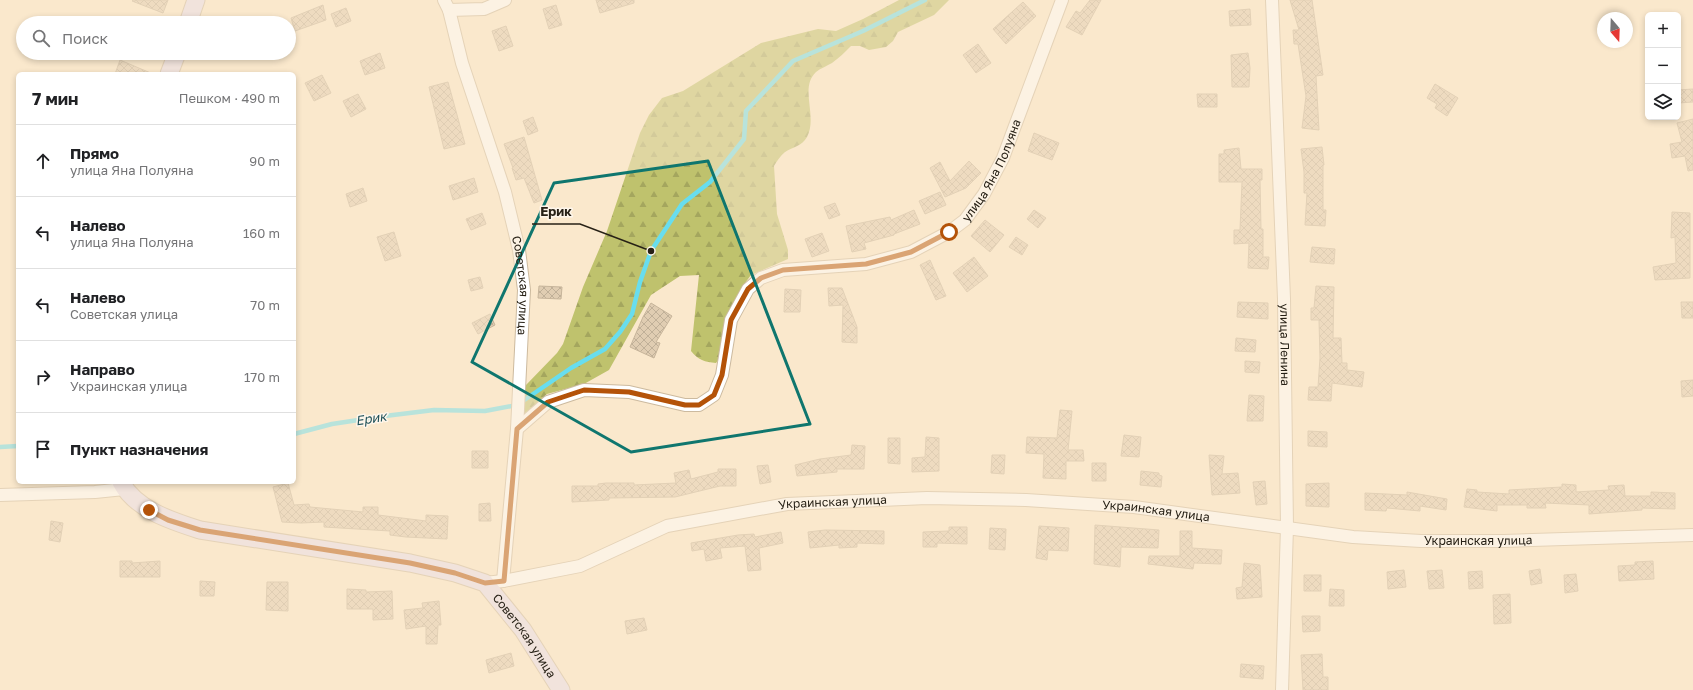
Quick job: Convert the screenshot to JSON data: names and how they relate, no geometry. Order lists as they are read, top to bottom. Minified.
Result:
{"streets":{"street":["улица Яна Полуяна","Советская улица","улица Ленина","Украинская улица"]},"crossings":[["улица Яна Полуяна","Советская улица"],["Советская улица","Украинская улица"],["улица Ленина","Украинская улица"]],"water":["Ерик"],"places":["Ерик"],"north":"bottom","page":{"map_buttons":["+","−"],"search":"Поиск","heading":["7 мин","Пешком · 490 m"],"list":[["Прямо","улица Яна Полуяна","90 m"],["Налево","улица Яна Полуяна","160 m"],["Налево","Советская улица","70 m"],["Направо","Украинская улица","170 m"],"Пункт назначения"]}}
